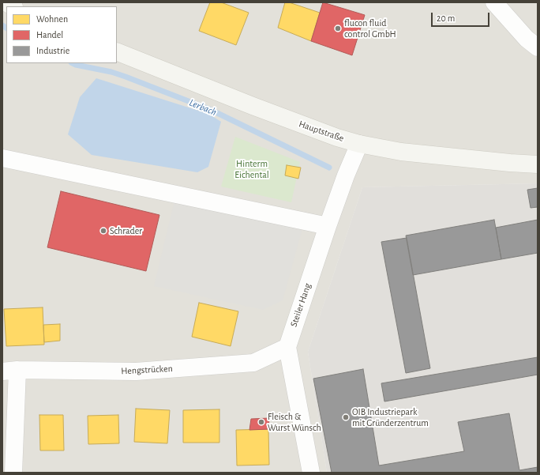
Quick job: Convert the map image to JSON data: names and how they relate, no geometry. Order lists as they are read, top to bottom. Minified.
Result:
{"streets":{"street":["Hauptstraße","Steiler Hang","Hengstrücken"]},"crossings":[["Hauptstraße","Steiler Hang"],["Steiler Hang","Hengstrücken"]],"water":["Lerbach"],"parks":["Hinterm Eichental"],"places":["flucon fluid control GmbH","Schrader","OIB Industriepark mit Gründerzentrum","Fleisch & Wurst Wünsch"],"legend":["Wohnen","Handel","Industrie"],"scale_bar":"20 m"}
